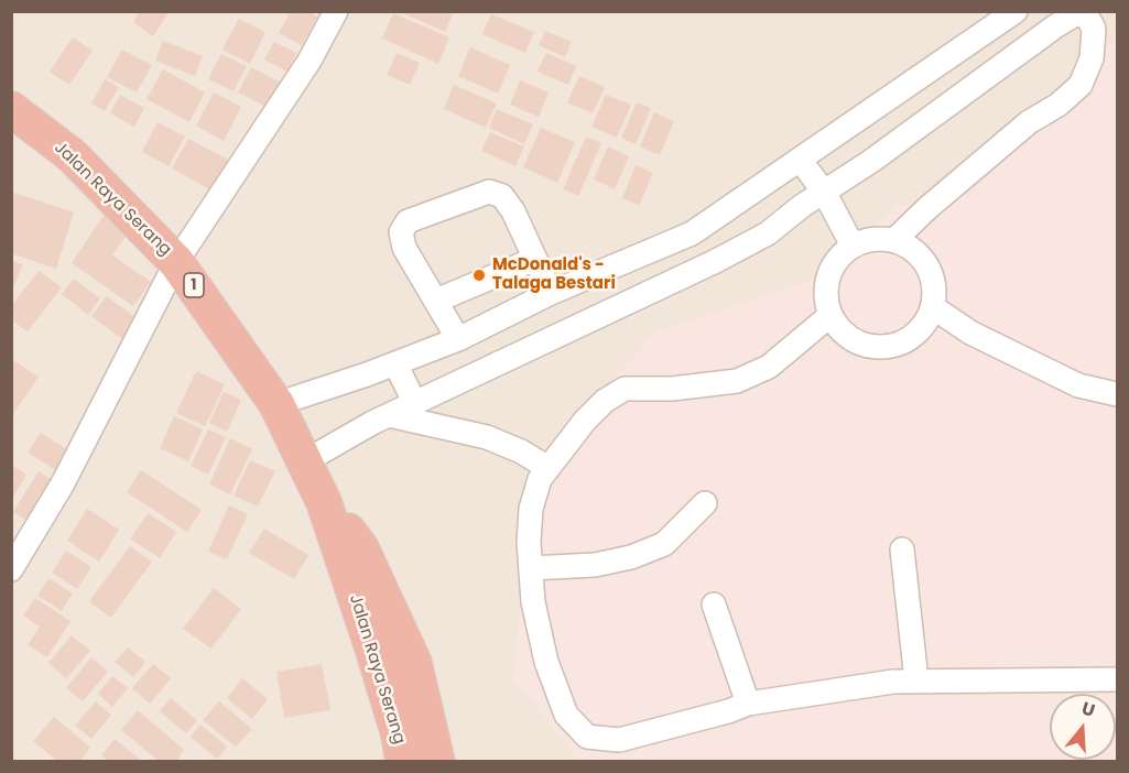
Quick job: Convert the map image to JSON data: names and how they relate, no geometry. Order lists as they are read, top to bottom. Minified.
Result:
{"streets":{"highway":["Jalan Raya Serang","1"]},"places":["McDonald's - Talaga Bestari"],"north":"top"}
